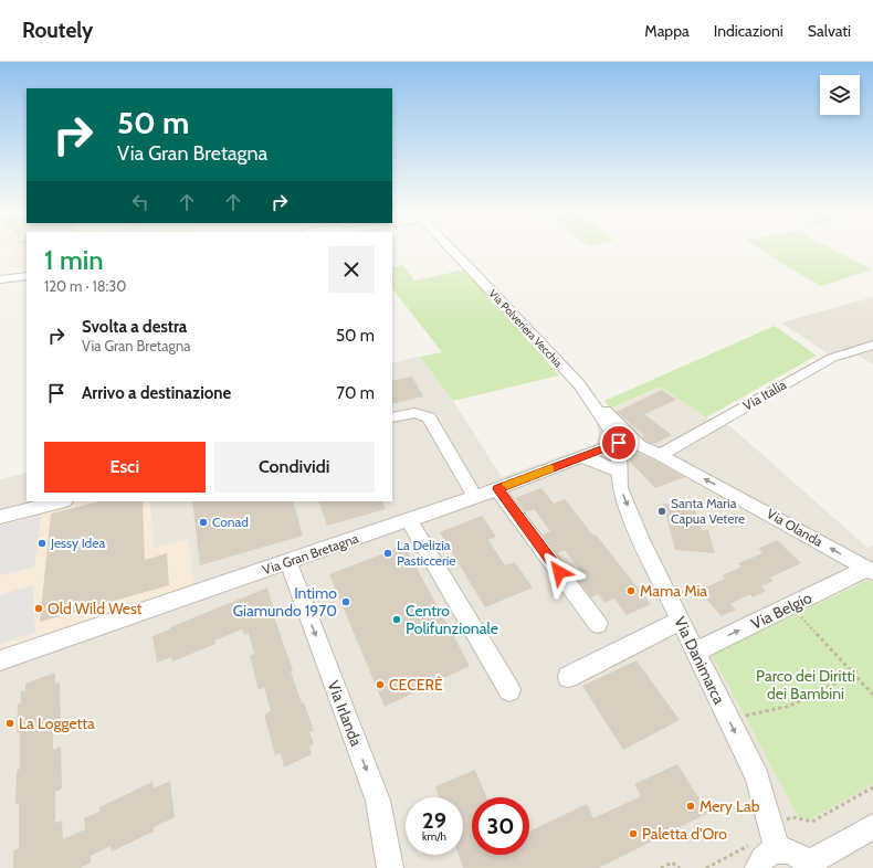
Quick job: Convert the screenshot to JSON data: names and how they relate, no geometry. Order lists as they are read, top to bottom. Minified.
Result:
{"streets":{"street":["Via Polveriera Vecchia","Via Italia","Via Olanda","Via Gran Bretagna","Via Belgio","Via Danimarca","Via Irlanda"]},"crossings":[["Via Polveriera Vecchia","Via Olanda"],["Via Polveriera Vecchia","Via Gran Bretagna"],["Via Polveriera Vecchia","Via Danimarca"],["Via Italia","Via Olanda"],["Via Olanda","Via Gran Bretagna"],["Via Olanda","Via Belgio"],["Via Olanda","Via Danimarca"],["Via Gran Bretagna","Via Danimarca"],["Via Gran Bretagna","Via Irlanda"],["Via Belgio","Via Danimarca"]],"one_way":["Via Olanda","Via Belgio","Via Irlanda"],"parks":["Parco dei Diritti dei Bambini"],"places":["Santa Maria Capua Vetere","Conad","Jessy Idea","La Delizia Pasticcerie","Mama Mia","Intimo Giamundo 1970","Old Wild West","Centro Polifunzionale","CECERÈ","La Loggetta","Mery Lab","Paletta d'Oro"],"page":{"header":"Routely","nav":["Mappa","Indicazioni","Salvati"],"turn":["50 m","Via Gran Bretagna"],"heading":["1 min","120 m · 18:30"],"list":[{"name":"Svolta a destra","note":"Via Gran Bretagna","value":"50 m"},{"name":"Arrivo a destinazione","value":"70 m"}],"buttons":["Esci","Condividi"],"speed":"29 km/h","limit":"30"}}
